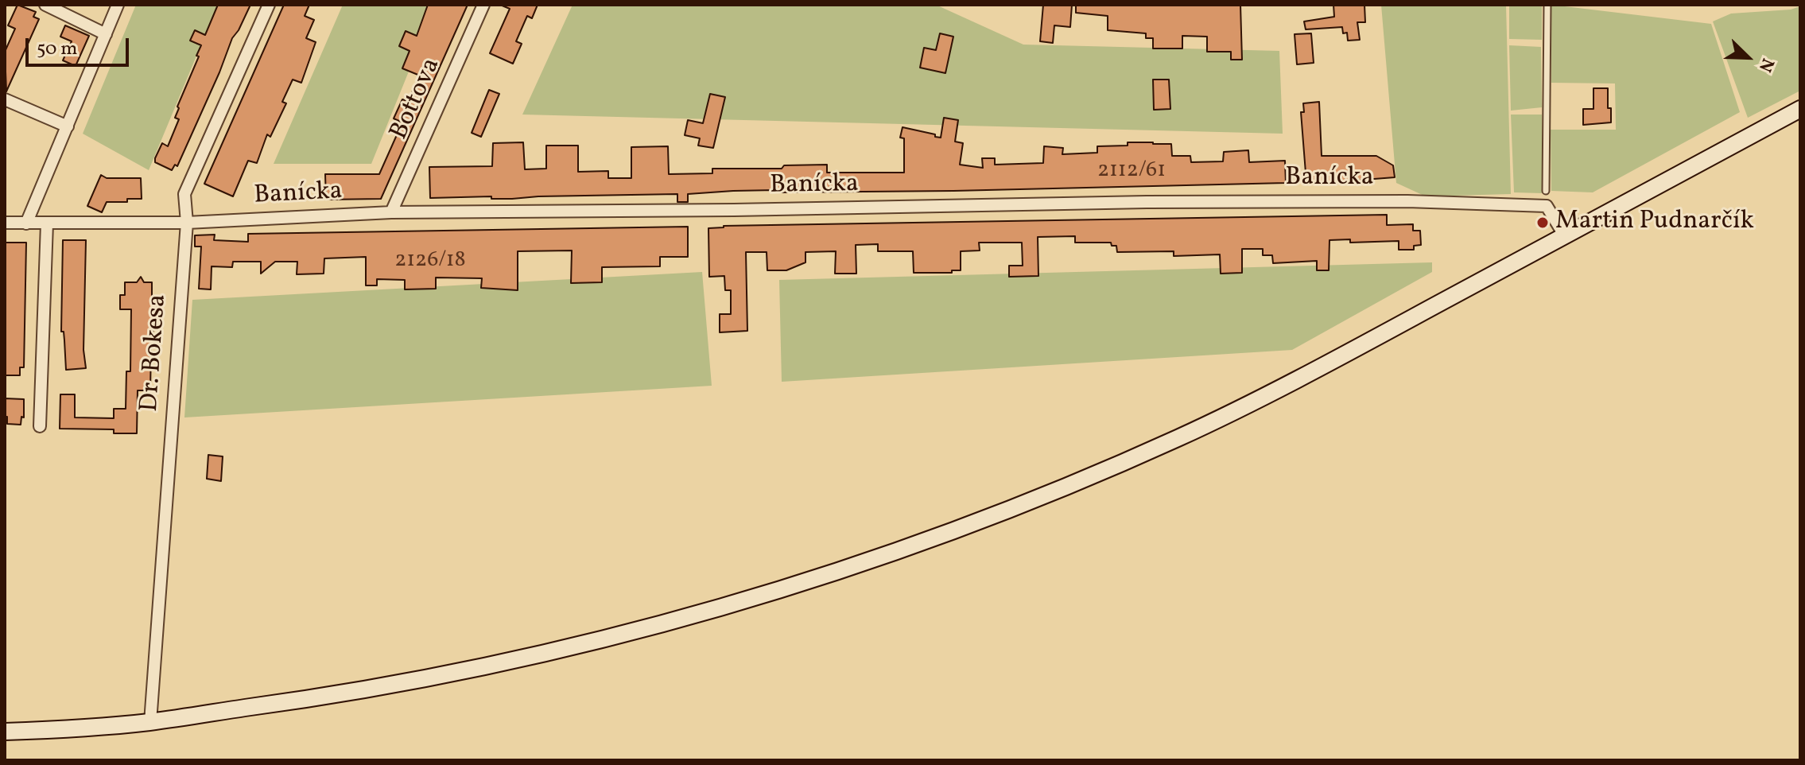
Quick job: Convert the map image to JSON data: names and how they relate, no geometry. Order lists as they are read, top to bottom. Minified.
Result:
{"streets":{"street":["Bottova","Banícka","Dr. Bokesa"]},"crossings":[["Bottova","Banícka"],["Banícka","Dr. Bokesa"]],"places":["Martin Pudnarčík"],"house_numbers":["2112/61","2126/18"],"scale_bar":"50 m","north":"bottom right"}
